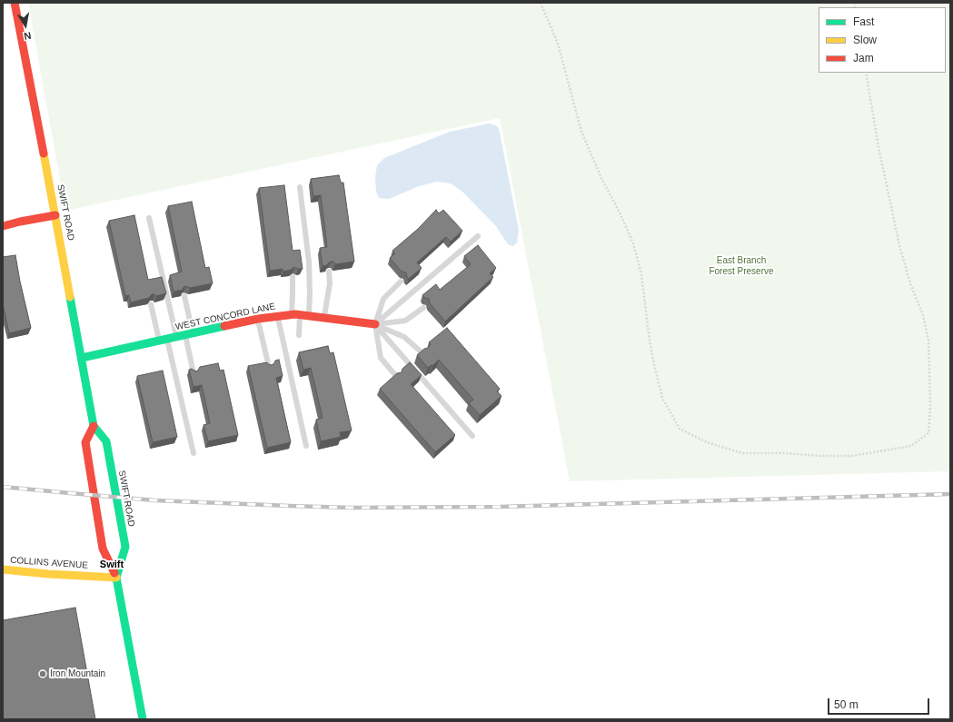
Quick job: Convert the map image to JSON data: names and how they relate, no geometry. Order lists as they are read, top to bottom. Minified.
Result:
{"streets":{"street":["SWIFT ROAD","WEST CONCORD LANE","COLLINS AVENUE"]},"crossings":[["SWIFT ROAD","WEST CONCORD LANE"],["SWIFT ROAD","COLLINS AVENUE"]],"districts":["Swift"],"parks":["East Branch Forest Preserve"],"places":["Iron Mountain"],"legend":["Fast","Slow","Jam"],"scale_bar":"50 m","north":"bottom"}
